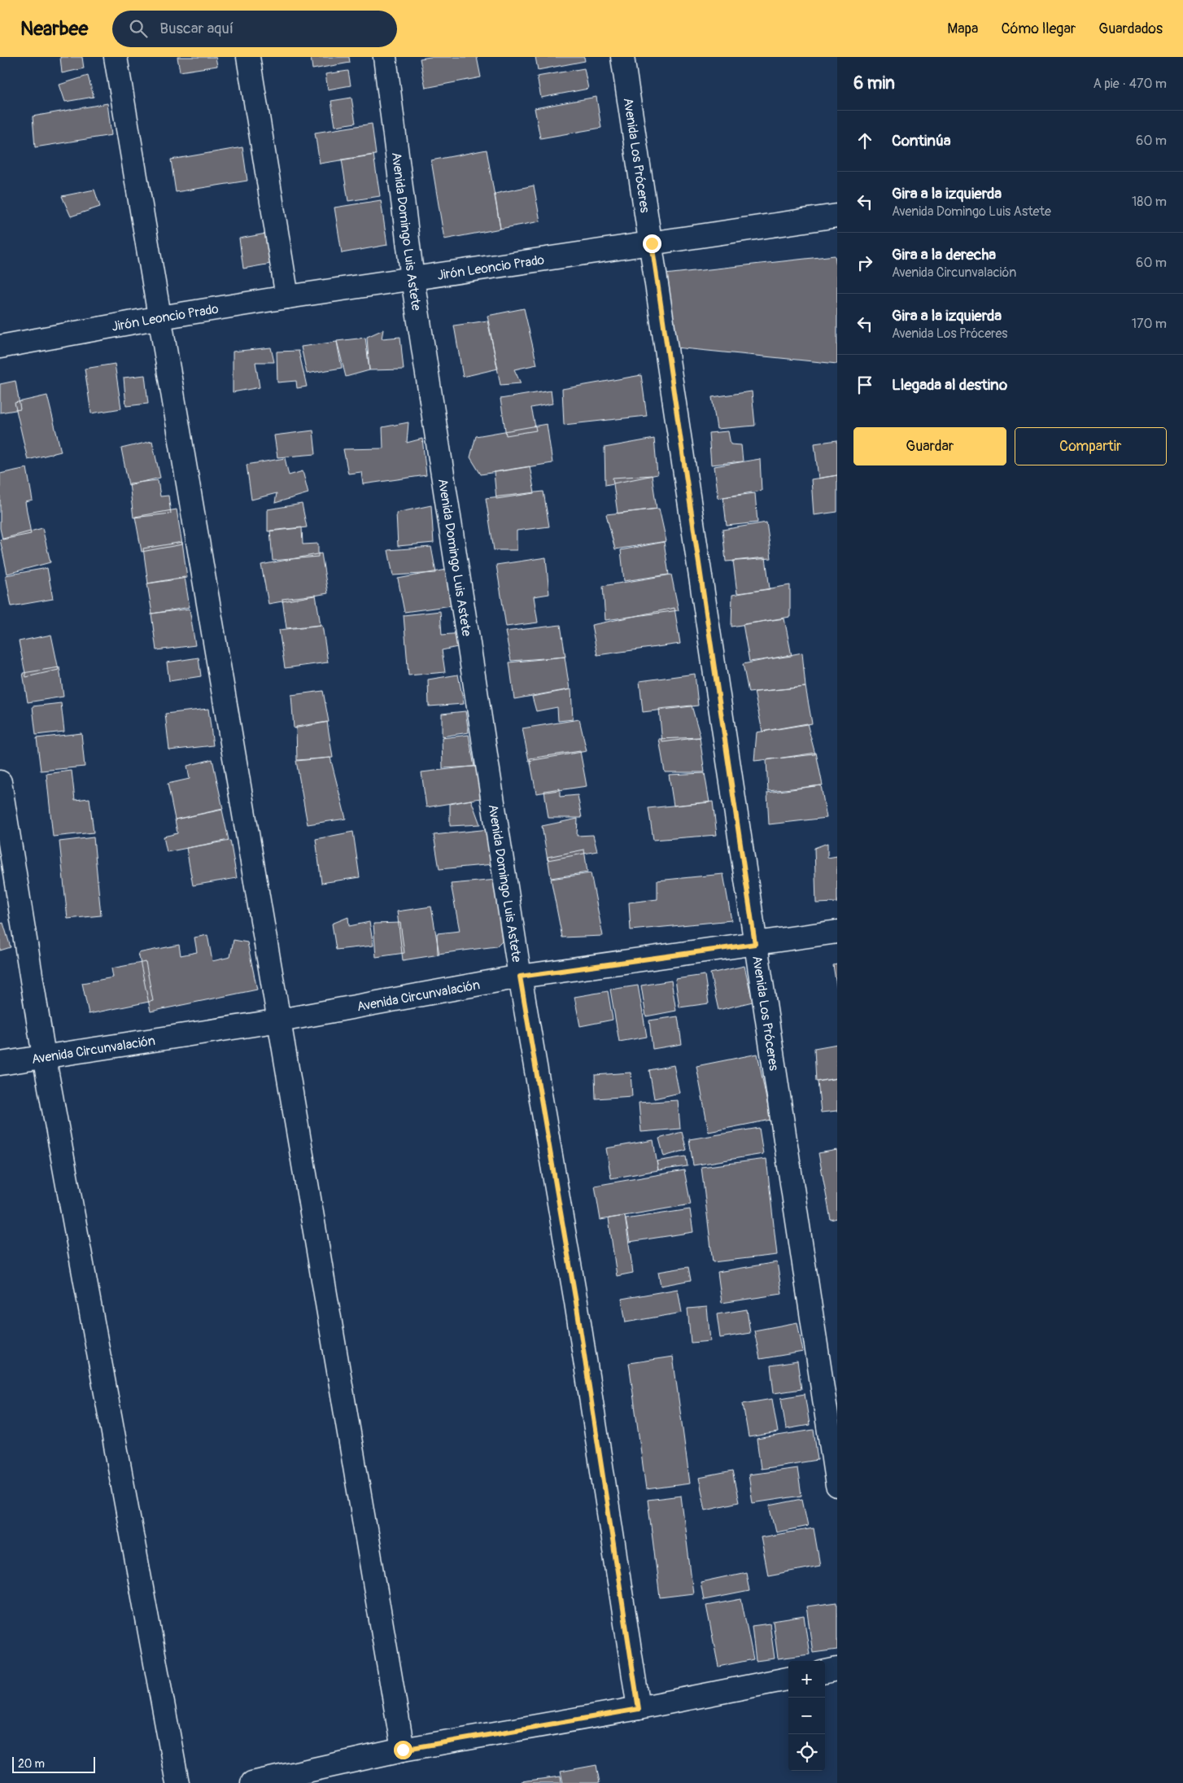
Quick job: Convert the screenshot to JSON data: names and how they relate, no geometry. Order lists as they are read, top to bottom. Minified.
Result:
{"streets":{"street":["Avenida Los Próceres","Avenida Domingo Luis Astete","Jirón Leoncio Prado","Avenida Circunvalación"]},"crossings":[["Avenida Los Próceres","Jirón Leoncio Prado"],["Avenida Los Próceres","Avenida Circunvalación"],["Avenida Domingo Luis Astete","Jirón Leoncio Prado"],["Avenida Domingo Luis Astete","Avenida Circunvalación"]],"scale_bar":"20 m","page":{"header":"Nearbee","search":"Buscar aquí","nav":["Mapa","Cómo llegar","Guardados"],"heading":["6 min","A pie · 470 m"],"list":[["Continúa","60 m"],["Gira a la izquierda","Avenida Domingo Luis Astete","180 m"],["Gira a la derecha","Avenida Circunvalación","60 m"],["Gira a la izquierda","Avenida Los Próceres","170 m"],"Llegada al destino"],"buttons":["Guardar","Compartir"],"map_buttons":["+","−"],"scale":"20 m"}}
